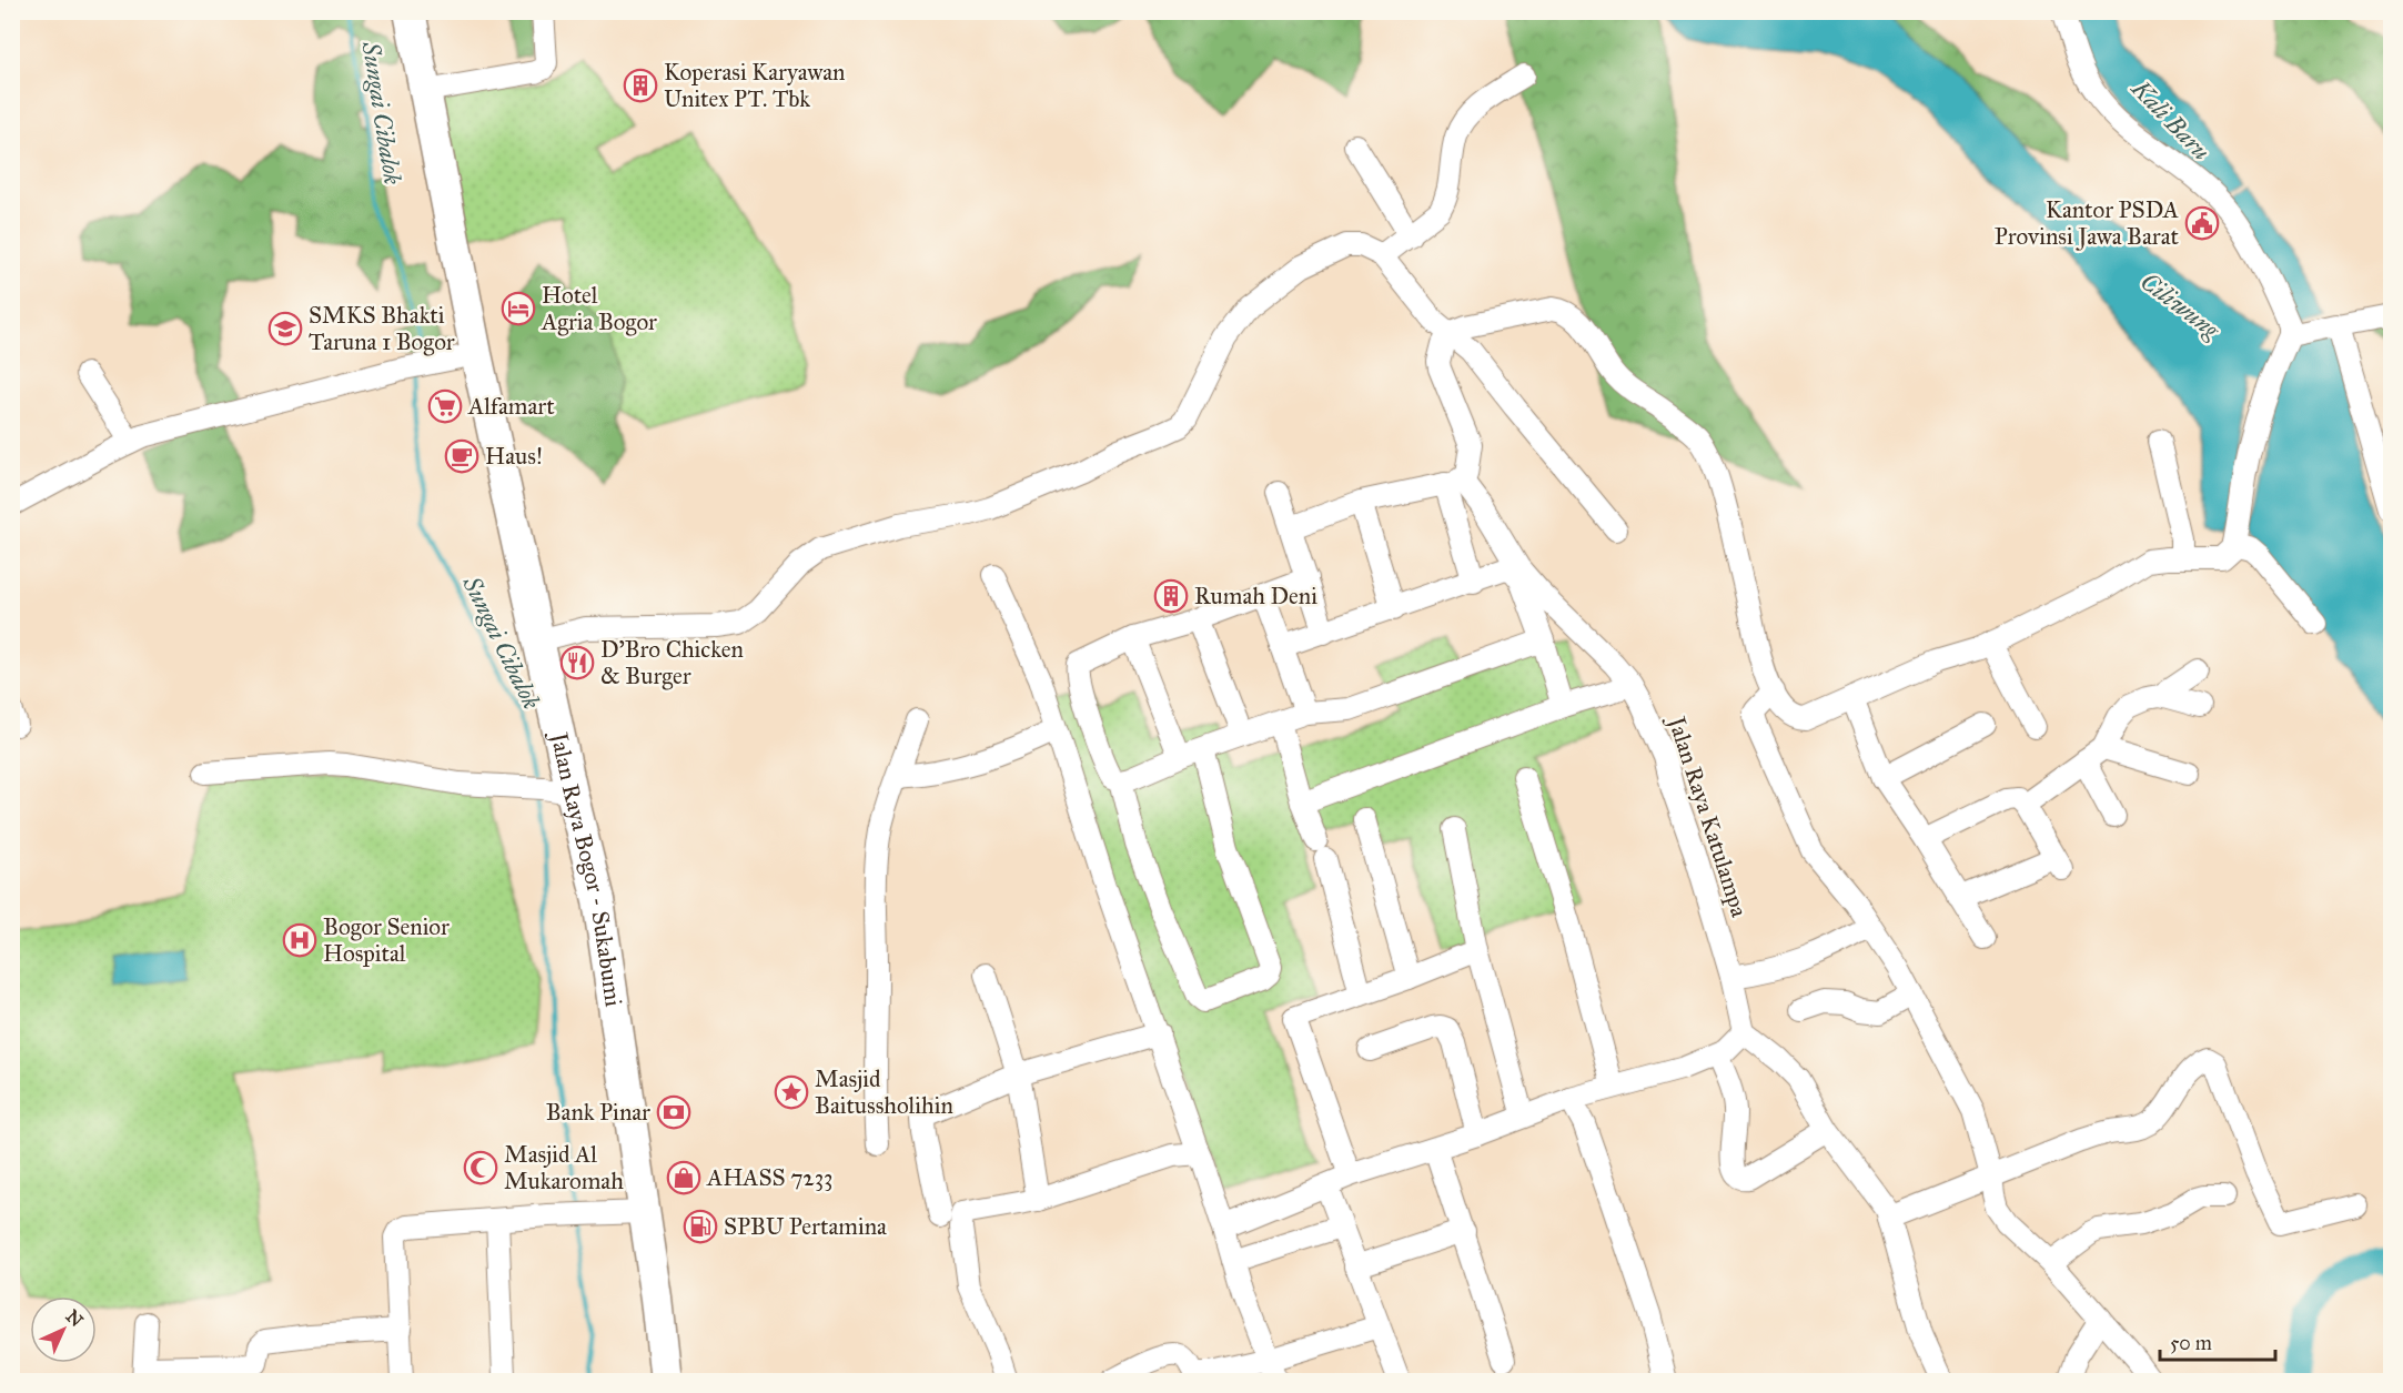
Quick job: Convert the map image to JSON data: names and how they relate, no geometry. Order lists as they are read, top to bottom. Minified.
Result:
{"streets":{"highway":["Jalan Raya Bogor - Sukabumi"],"street":["Jalan Raya Katulampa"]},"water":["Sungai Cibalok","Kali Baru","Ciliwung"],"places":{"building":["Koperasi Karyawan Unitex PT. Tbk","Rumah Deni"],"public building":["Kantor PSDA Provinsi Jawa Barat"],"hotel":["Hotel Agria Bogor"],"school or university":["SMKS Bhakti Taruna 1 Bogor"],"supermarket":["Alfamart"],"cafe":["Haus!"],"restaurant":["D'Bro Chicken & Burger"],"hospital":["Bogor Senior Hospital"],"place":["Masjid Baitussholihin"],"bank":["Bank Pinar"],"mosque":["Masjid Al Mukaromah"],"shop":["AHASS 7233"],"fuel station":["SPBU Pertamina"]},"scale_bar":"50 m","north":"top right"}
